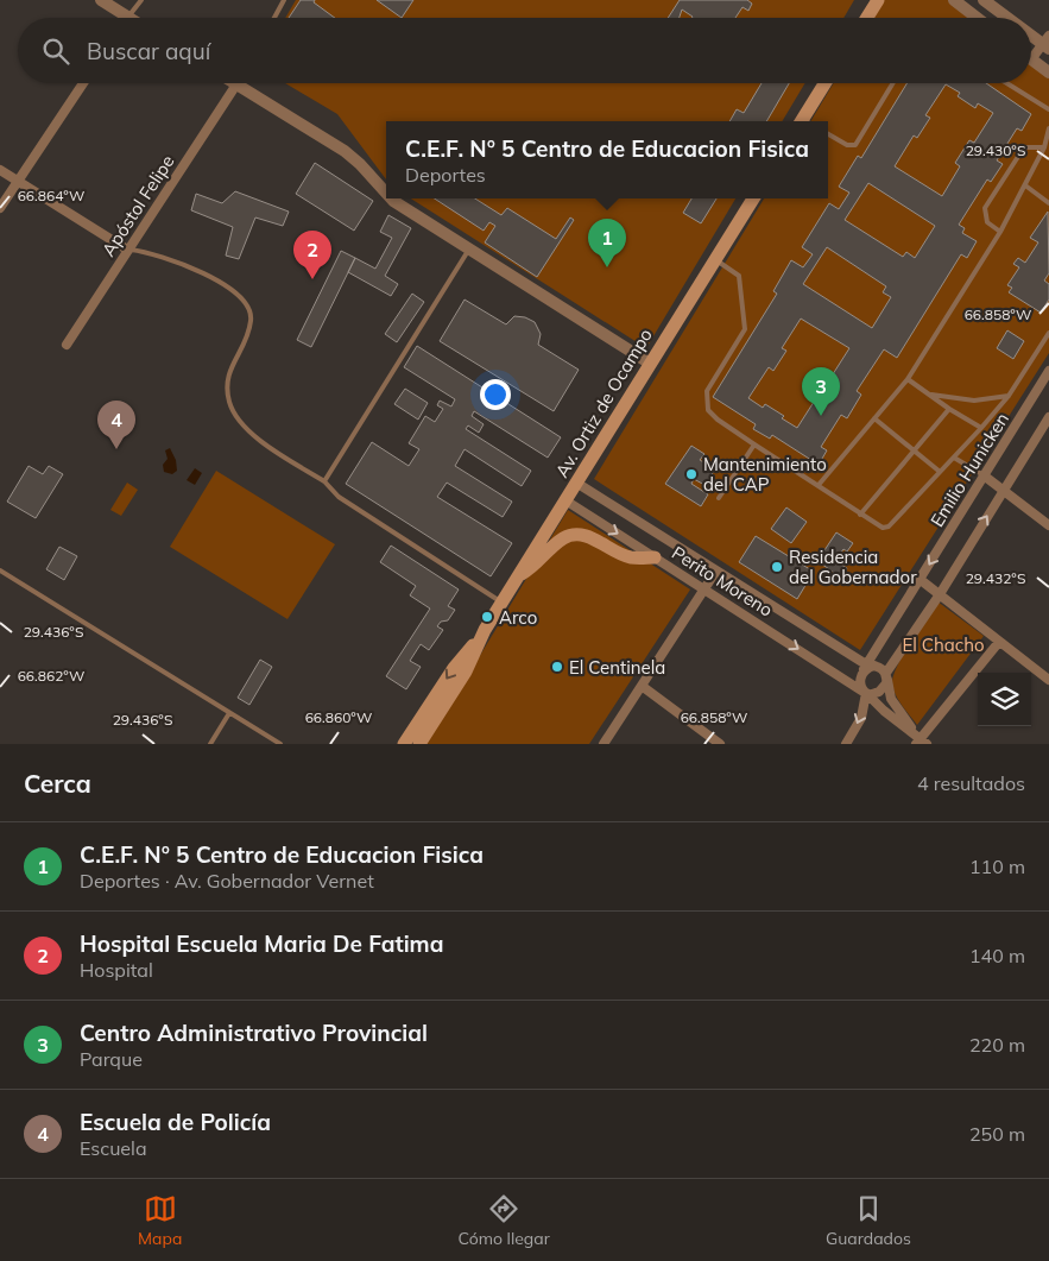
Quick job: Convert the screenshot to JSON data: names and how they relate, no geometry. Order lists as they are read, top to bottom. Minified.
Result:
{"streets":{"main road":["Av. Ortiz de Ocampo"],"street":["Apóstol Felipe","Emilio Hunicken","Perito Moreno"]},"crossings":[["Av. Ortiz de Ocampo","Perito Moreno"],["Emilio Hunicken","Perito Moreno"]],"parks":["El Chacho"],"places":["Mantenimiento del CAP","Residencia del Gobernador","Arco","El Centinela"],"page":{"search":"Buscar aquí","popup":["C.E.F. N° 5 Centro de Educacion Fisica","Deportes"],"pins":["1","2","3","4"],"heading":["Cerca","4 resultados"],"list":[{"mark":"1","name":"C.E.F. N° 5 Centro de Educacion Fisica","note":"Deportes · Av. Gobernador Vernet","value":"110 m"},{"mark":"2","name":"Hospital Escuela Maria De Fatima","note":"Hospital","value":"140 m"},{"mark":"3","name":"Centro Administrativo Provincial","note":"Parque","value":"220 m"},{"mark":"4","name":"Escuela de Policía","note":"Escuela","value":"250 m"}],"nav":["Mapa","Cómo llegar","Guardados"]},"coordinates":["29.430°S","66.864°W","66.858°W","29.432°S","29.436°S","66.862°W","66.860°W"]}
